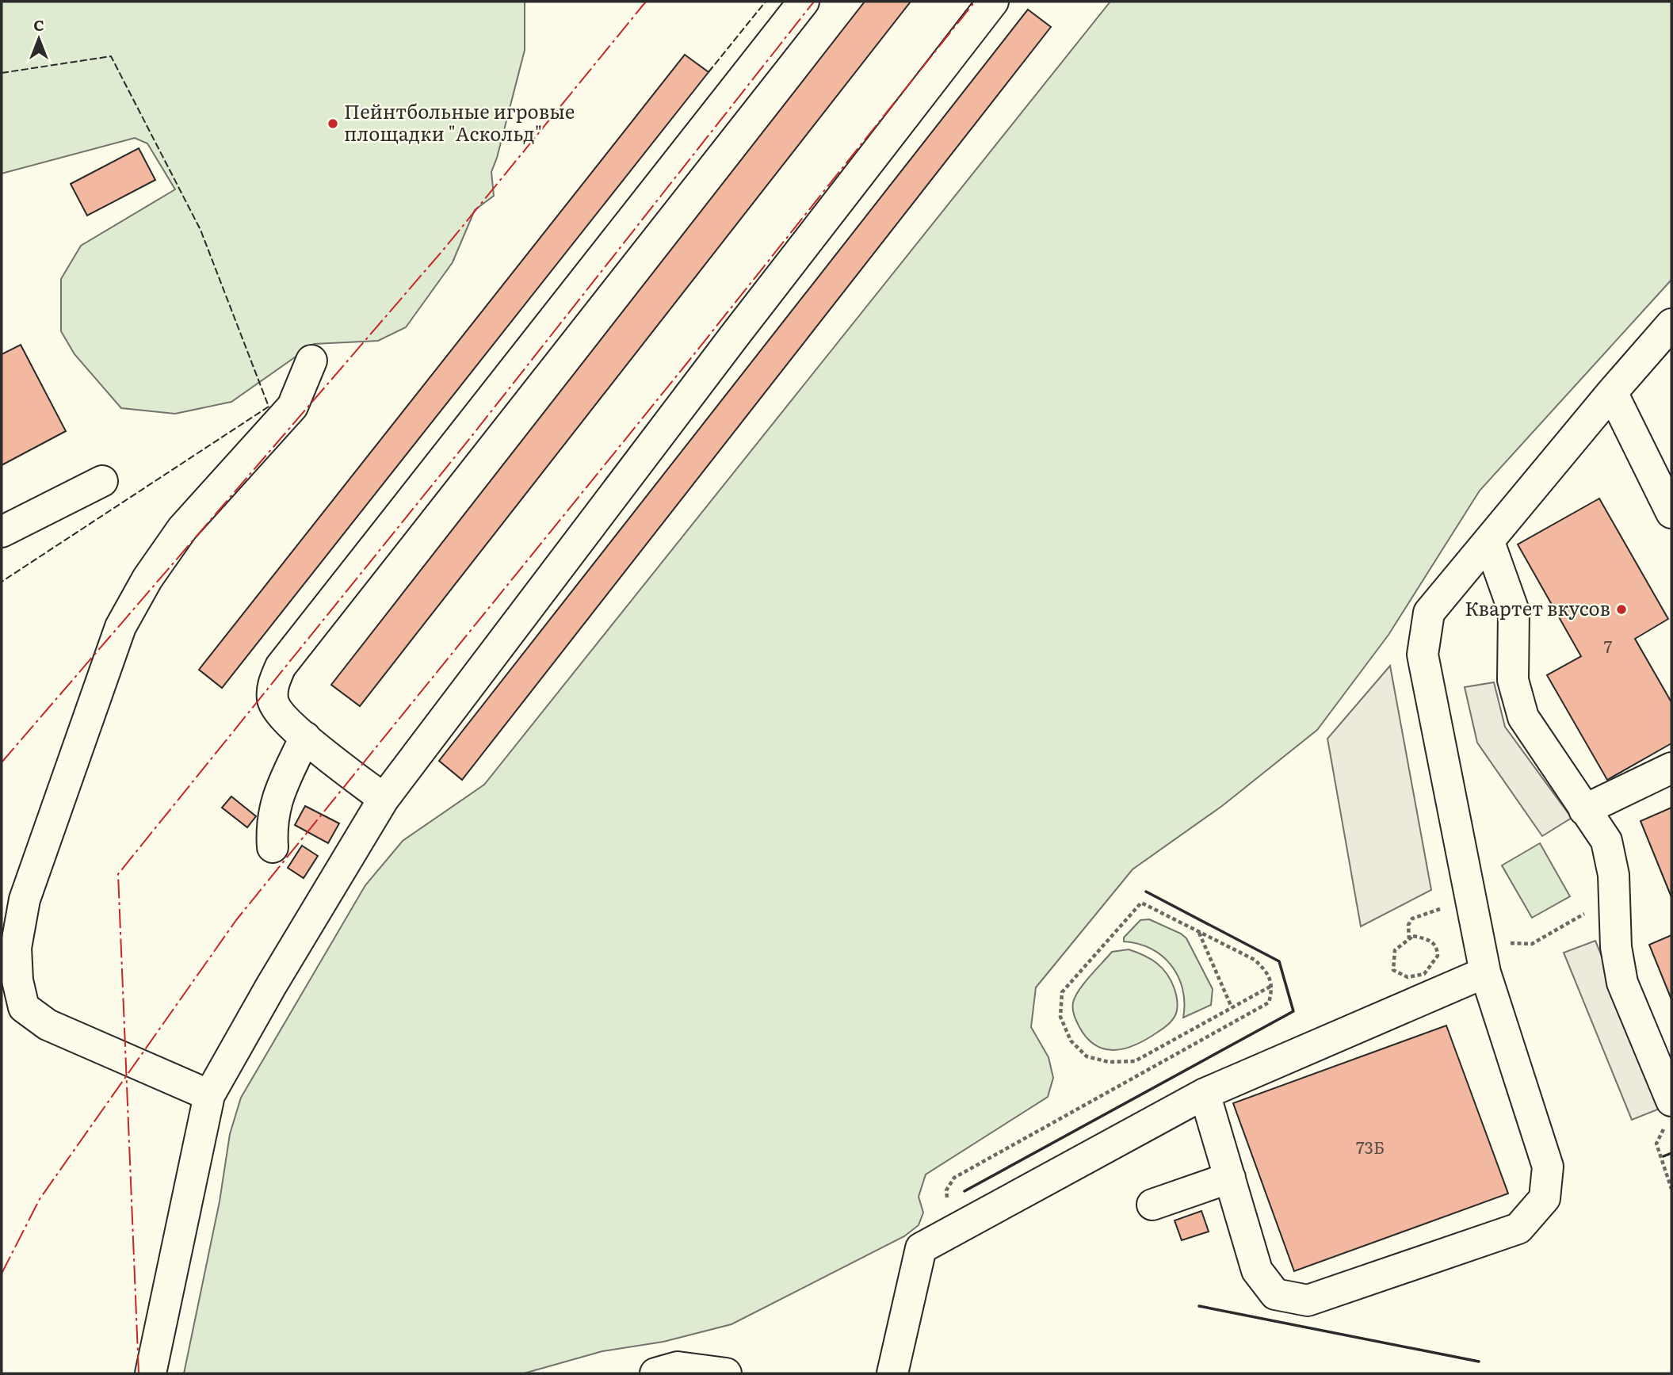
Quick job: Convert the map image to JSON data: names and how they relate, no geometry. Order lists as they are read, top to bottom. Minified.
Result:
{"places":["Пейнтбольные игровые площадки \"Аскольд\"","Квартет вкусов"],"house_numbers":["7","73Б"],"north":"top"}
